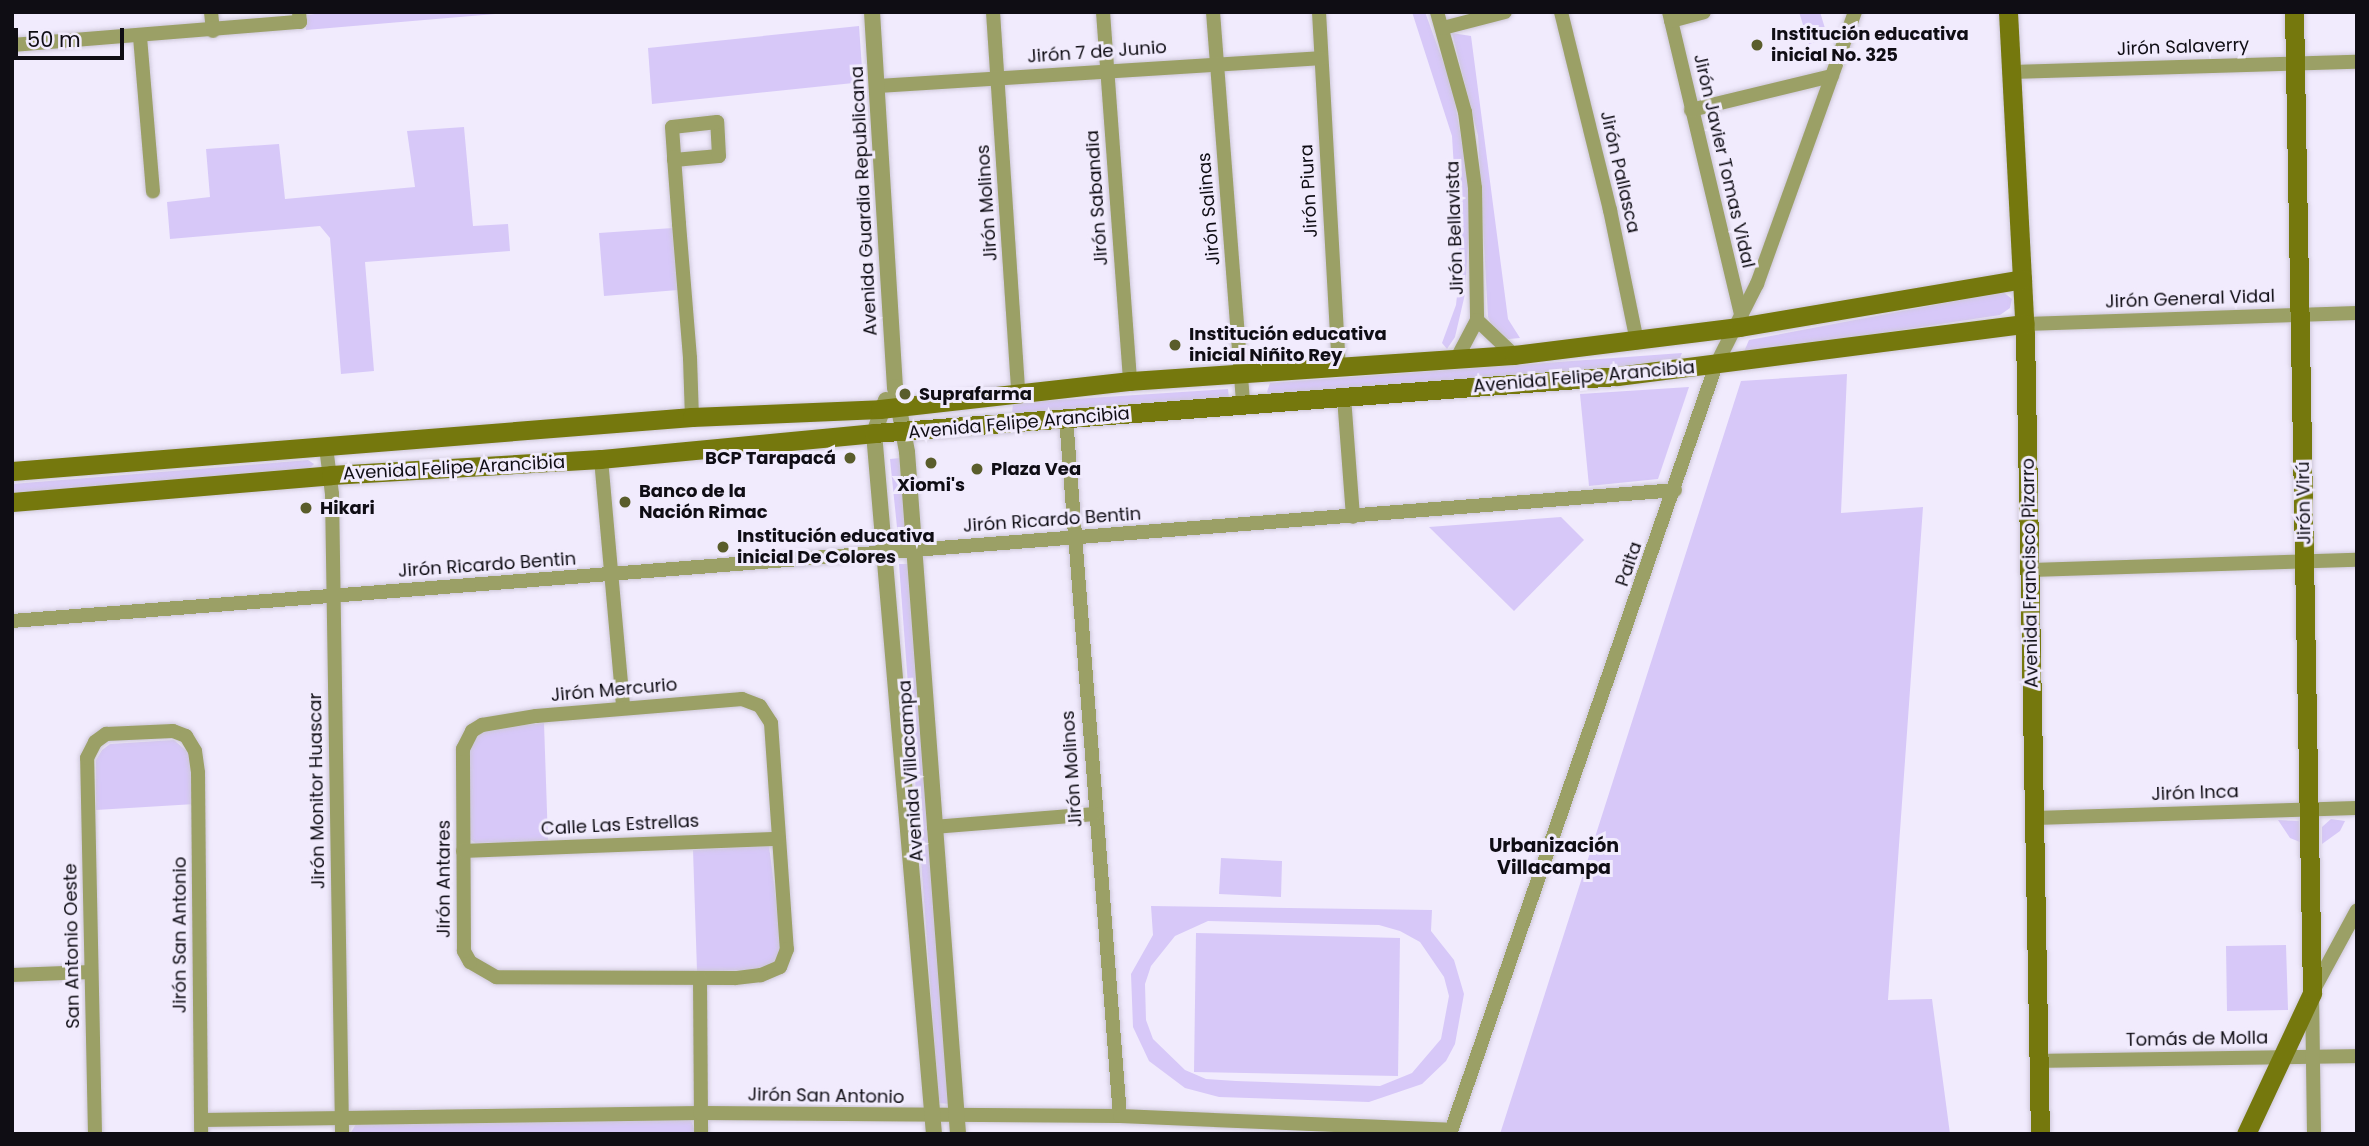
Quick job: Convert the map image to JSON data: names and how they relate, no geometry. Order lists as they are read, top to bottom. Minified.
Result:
{"streets":{"main road":["Avenida Felipe Arancibia","Jirón Virú","Avenida Francisco Pizarro"],"street":["Jirón Salaverry","Jirón 7 de Junio","Jirón Javier Tomas Vidal","Jirón Pallasca","Jirón Piura","Jirón Sabandia","Avenida Guardia Republicana","Jirón Molinos","Jirón Salinas","Jirón Bellavista","Jirón General Vidal","Jirón Ricardo Bentin","Paita","Jirón Mercurio","Avenida Villacampa","Jirón Monitor Huascar","Jirón Inca","Calle Las Estrellas","Jirón Antares","Jirón San Antonio","San Antonio Oeste","Tomás de Molla"]},"crossings":[["Jirón Salaverry","Jirón Virú"],["Jirón Salaverry","Avenida Francisco Pizarro"],["Jirón 7 de Junio","Jirón Piura"],["Jirón 7 de Junio","Jirón Sabandia"],["Jirón 7 de Junio","Avenida Guardia Republicana"],["Jirón 7 de Junio","Jirón Molinos"],["Jirón 7 de Junio","Jirón Salinas"],["Jirón Javier Tomas Vidal","Avenida Felipe Arancibia"],["Jirón Javier Tomas Vidal","Paita"],["Jirón Pallasca","Avenida Felipe Arancibia"],["Jirón Piura","Avenida Felipe Arancibia"],["Jirón Sabandia","Avenida Felipe Arancibia"],["Avenida Guardia Republicana","Avenida Felipe Arancibia"],["Avenida Guardia Republicana","Avenida Villacampa"],["Jirón Molinos","Avenida Felipe Arancibia"],["Jirón Molinos","Jirón Ricardo Bentin"],["Jirón Molinos","Jirón San Antonio"],["Jirón Salinas","Avenida Felipe Arancibia"],["Jirón Bellavista","Avenida Felipe Arancibia"],["Jirón General Vidal","Avenida Felipe Arancibia"],["Jirón General Vidal","Jirón Virú"],["Jirón General Vidal","Avenida Francisco Pizarro"],["Avenida Felipe Arancibia","Paita"],["Avenida Felipe Arancibia","Avenida Francisco Pizarro"],["Avenida Felipe Arancibia","Avenida Villacampa"],["Avenida Felipe Arancibia","Jirón Monitor Huascar"],["Jirón Virú","Jirón Inca"],["Jirón Ricardo Bentin","Paita"],["Jirón Ricardo Bentin","Avenida Villacampa"],["Jirón Ricardo Bentin","Jirón Monitor Huascar"],["Paita","Jirón San Antonio"],["Avenida Francisco Pizarro","Jirón Inca"],["Avenida Francisco Pizarro","Tomás de Molla"],["Jirón Mercurio","Jirón Antares"],["Avenida Villacampa","Jirón San Antonio"],["Jirón Monitor Huascar","Jirón San Antonio"],["Calle Las Estrellas","Jirón Antares"],["Jirón San Antonio","San Antonio Oeste"]],"districts":["Urbanización Villacampa"],"places":["Institución educativa inicial No. 325","Institución educativa inicial Niñito Rey","Suprafarma","BCP Tarapacá","Xiomi's","Plaza Vea","Banco de la Nación Rimac","Hikari","Institución educativa inicial De Colores"],"scale_bar":"50 m"}
